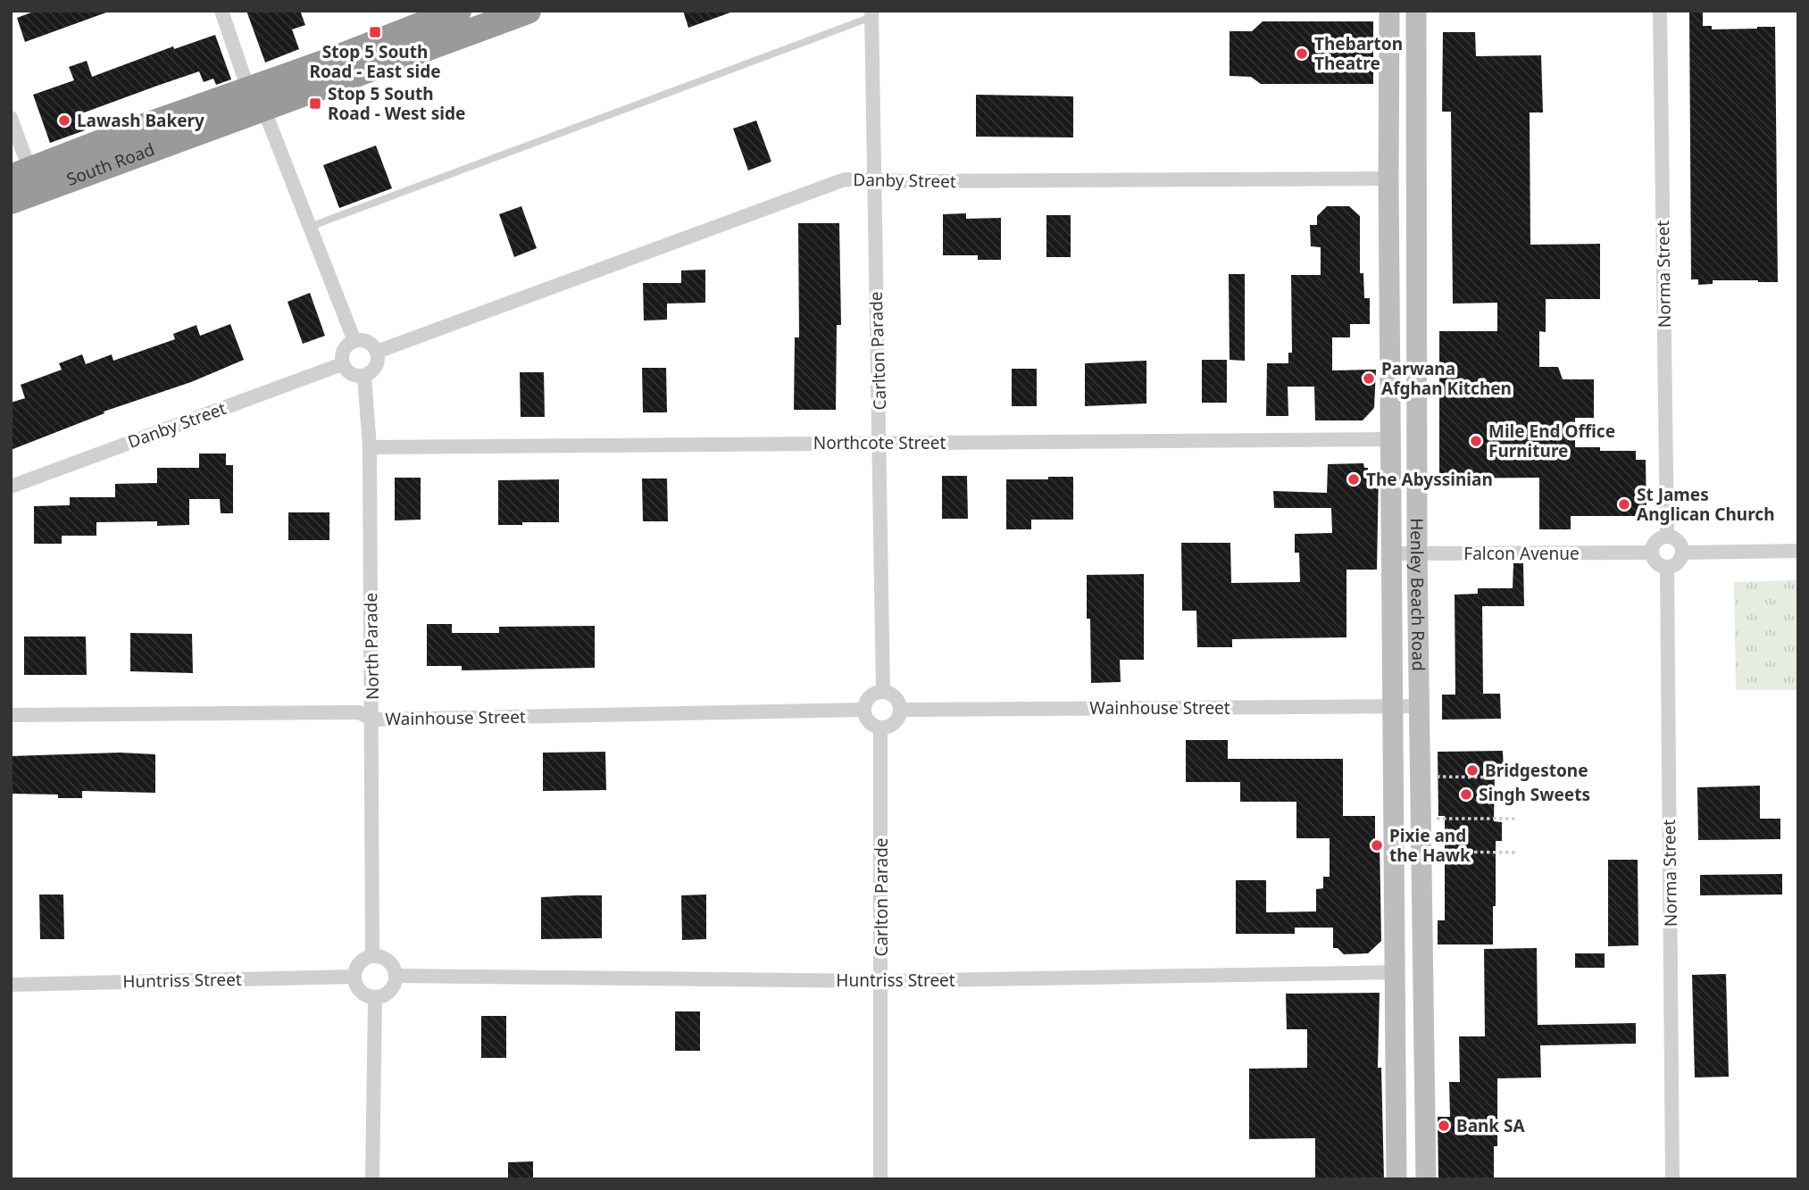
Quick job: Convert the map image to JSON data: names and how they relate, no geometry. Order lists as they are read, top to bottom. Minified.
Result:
{"streets":{"highway":["South Road"],"main road":["Henley Beach Road"],"street":["Danby Street","Norma Street","Carlton Parade","Northcote Street","Falcon Avenue","North Parade","Wainhouse Street","Huntriss Street"]},"crossings":[["Danby Street","Carlton Parade"],["Danby Street","Henley Beach Road"],["Danby Street","North Parade"],["Norma Street","Falcon Avenue"],["Carlton Parade","Northcote Street"],["Carlton Parade","Wainhouse Street"],["Carlton Parade","Huntriss Street"],["Northcote Street","Henley Beach Road"],["Northcote Street","North Parade"],["Falcon Avenue","Henley Beach Road"],["Henley Beach Road","Wainhouse Street"],["Henley Beach Road","Huntriss Street"],["North Parade","Wainhouse Street"],["North Parade","Huntriss Street"]],"places":{"transit":["Stop 5 South Road - East side","Stop 5 South Road - West side"],"other":["Thebarton Theatre","Lawash Bakery","Parwana Afghan Kitchen","Mile End Office Furniture","The Abyssinian","St James Anglican Church","Bridgestone","Singh Sweets","Pixie and the Hawk","Bank SA"]}}
